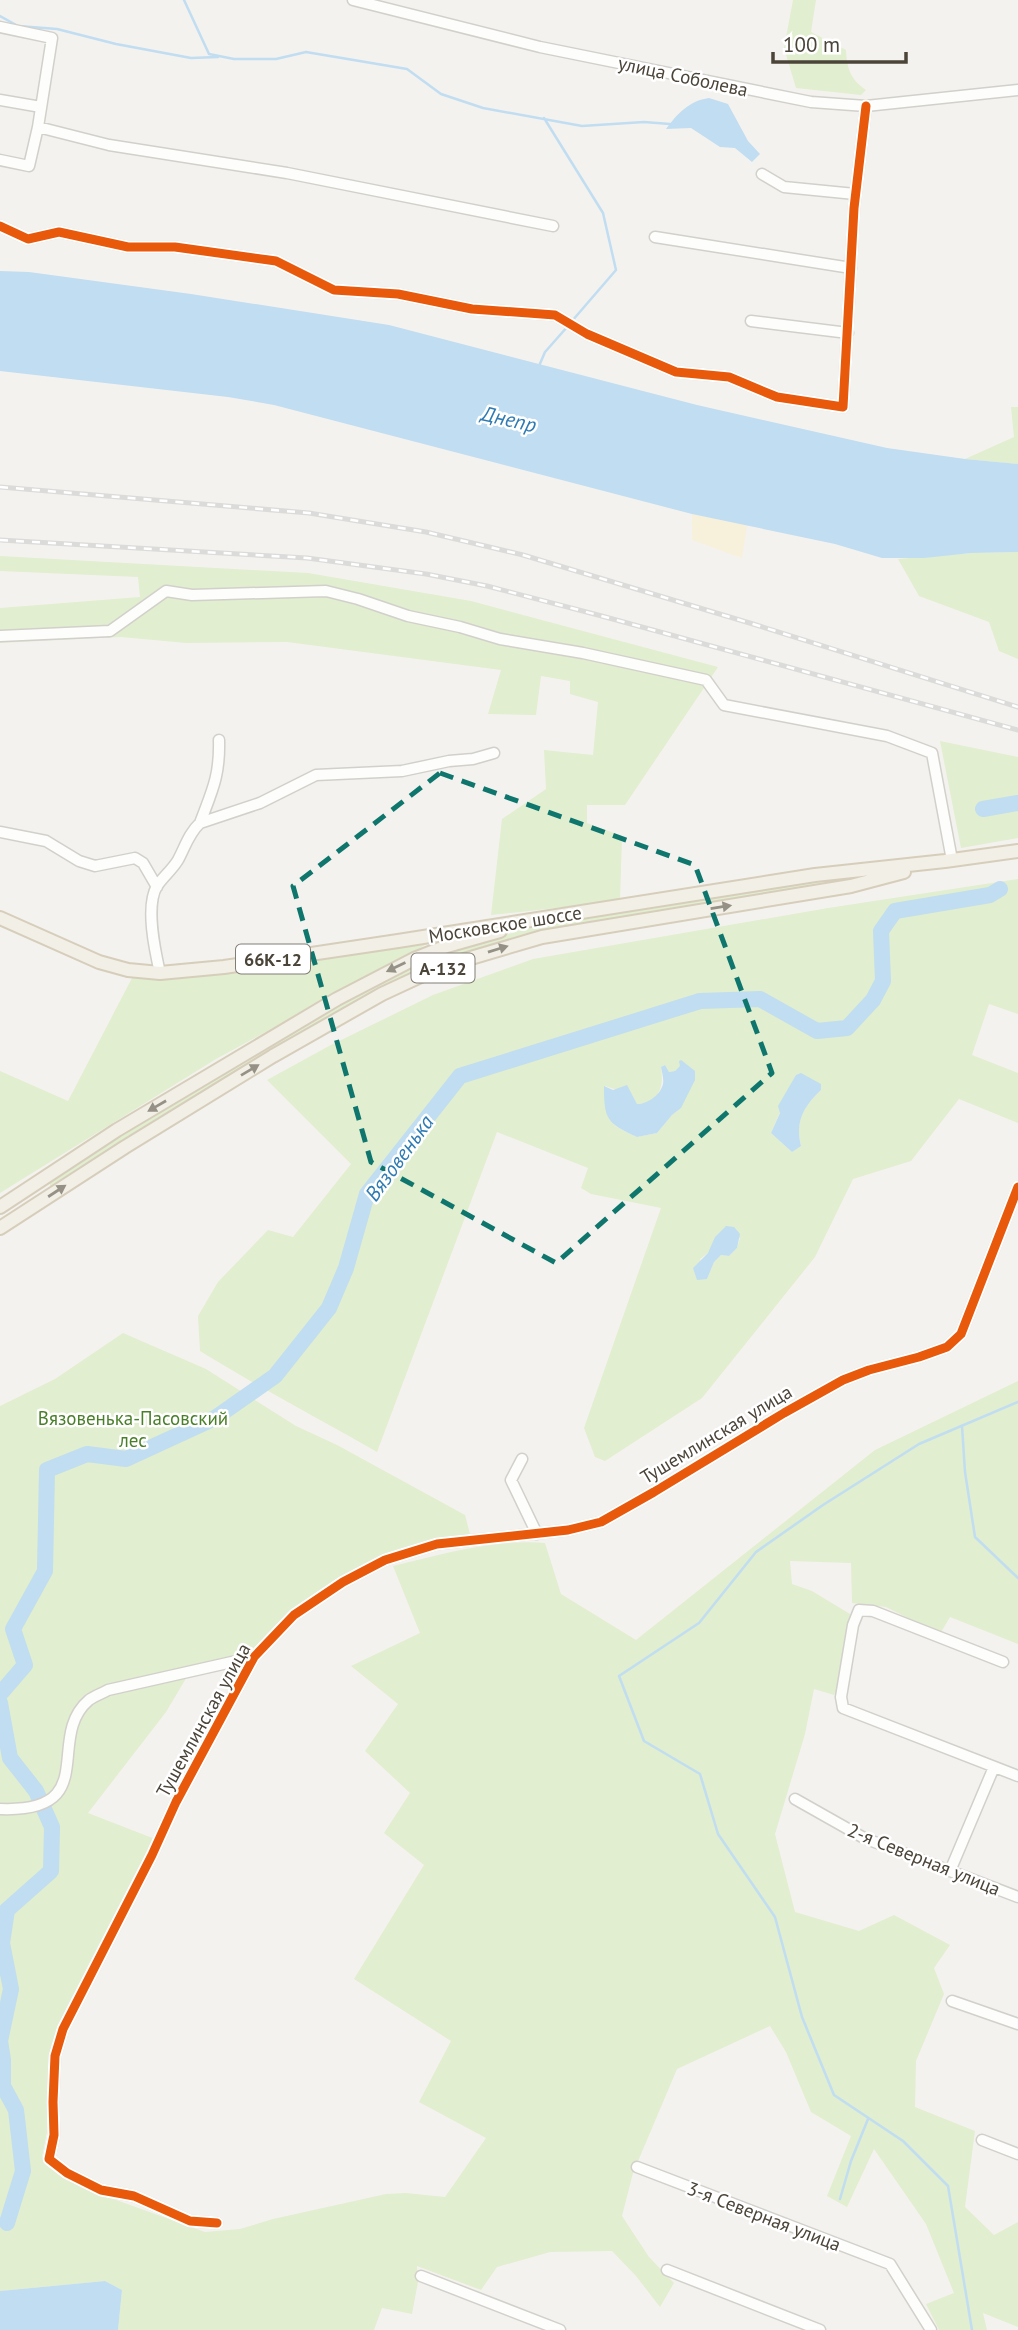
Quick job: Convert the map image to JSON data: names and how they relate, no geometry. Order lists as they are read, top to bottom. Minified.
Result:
{"streets":{"main road":["Московское шоссе","66К-12","А-132"],"street":["улица Соболева","Тушемлинская улица","2-я Северная улица","3-я Северная улица"]},"crossings":[["Московское шоссе","А-132"]],"water":["Днепр","Вязовенька"],"parks":["Вязовенька-Пасовский лес"],"scale_bar":"100 m"}
